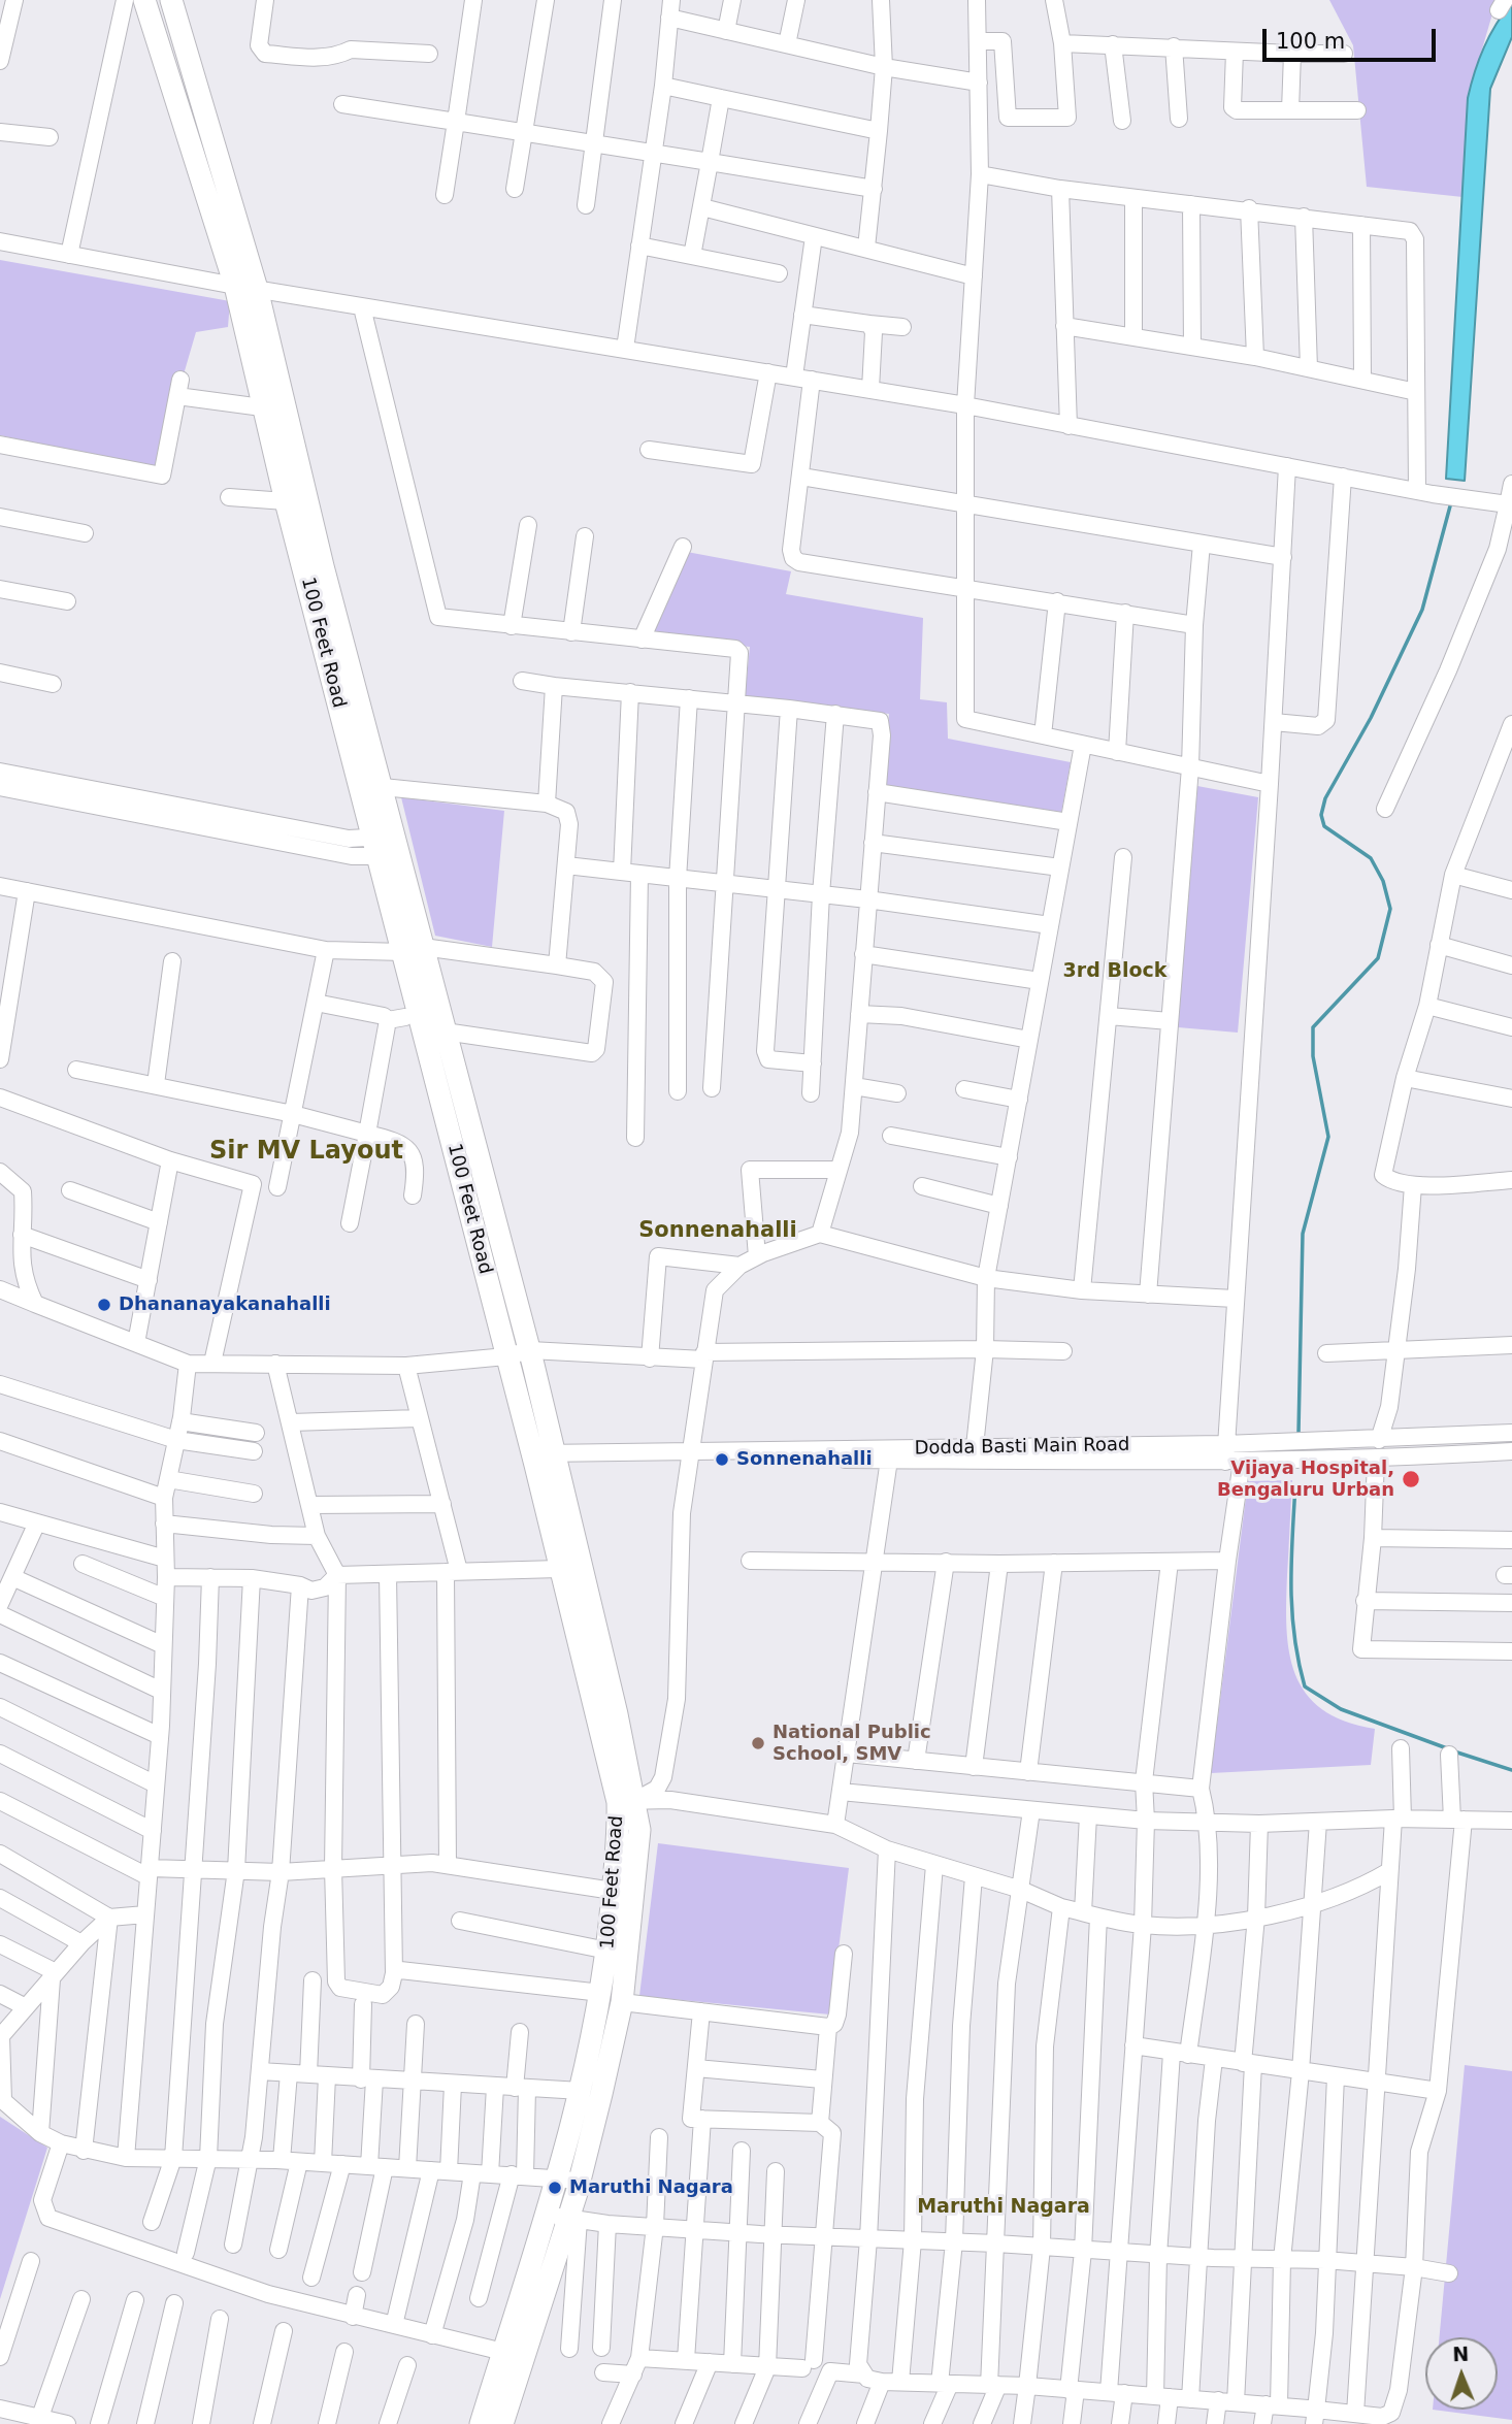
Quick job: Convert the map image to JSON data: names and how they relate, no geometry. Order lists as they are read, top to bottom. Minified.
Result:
{"streets":{"main road":["100 Feet Road"],"street":["Dodda Basti Main Road"]},"crossings":[["100 Feet Road","Dodda Basti Main Road"]],"districts":["3rd Block","Sir MV Layout","Sonnenahalli","Maruthi Nagara"],"places":["Dhananayakanahalli","Sonnenahalli","Vijaya Hospital, Bengaluru Urban","National Public School, SMV","Maruthi Nagara"],"scale_bar":"100 m","north":"top"}
